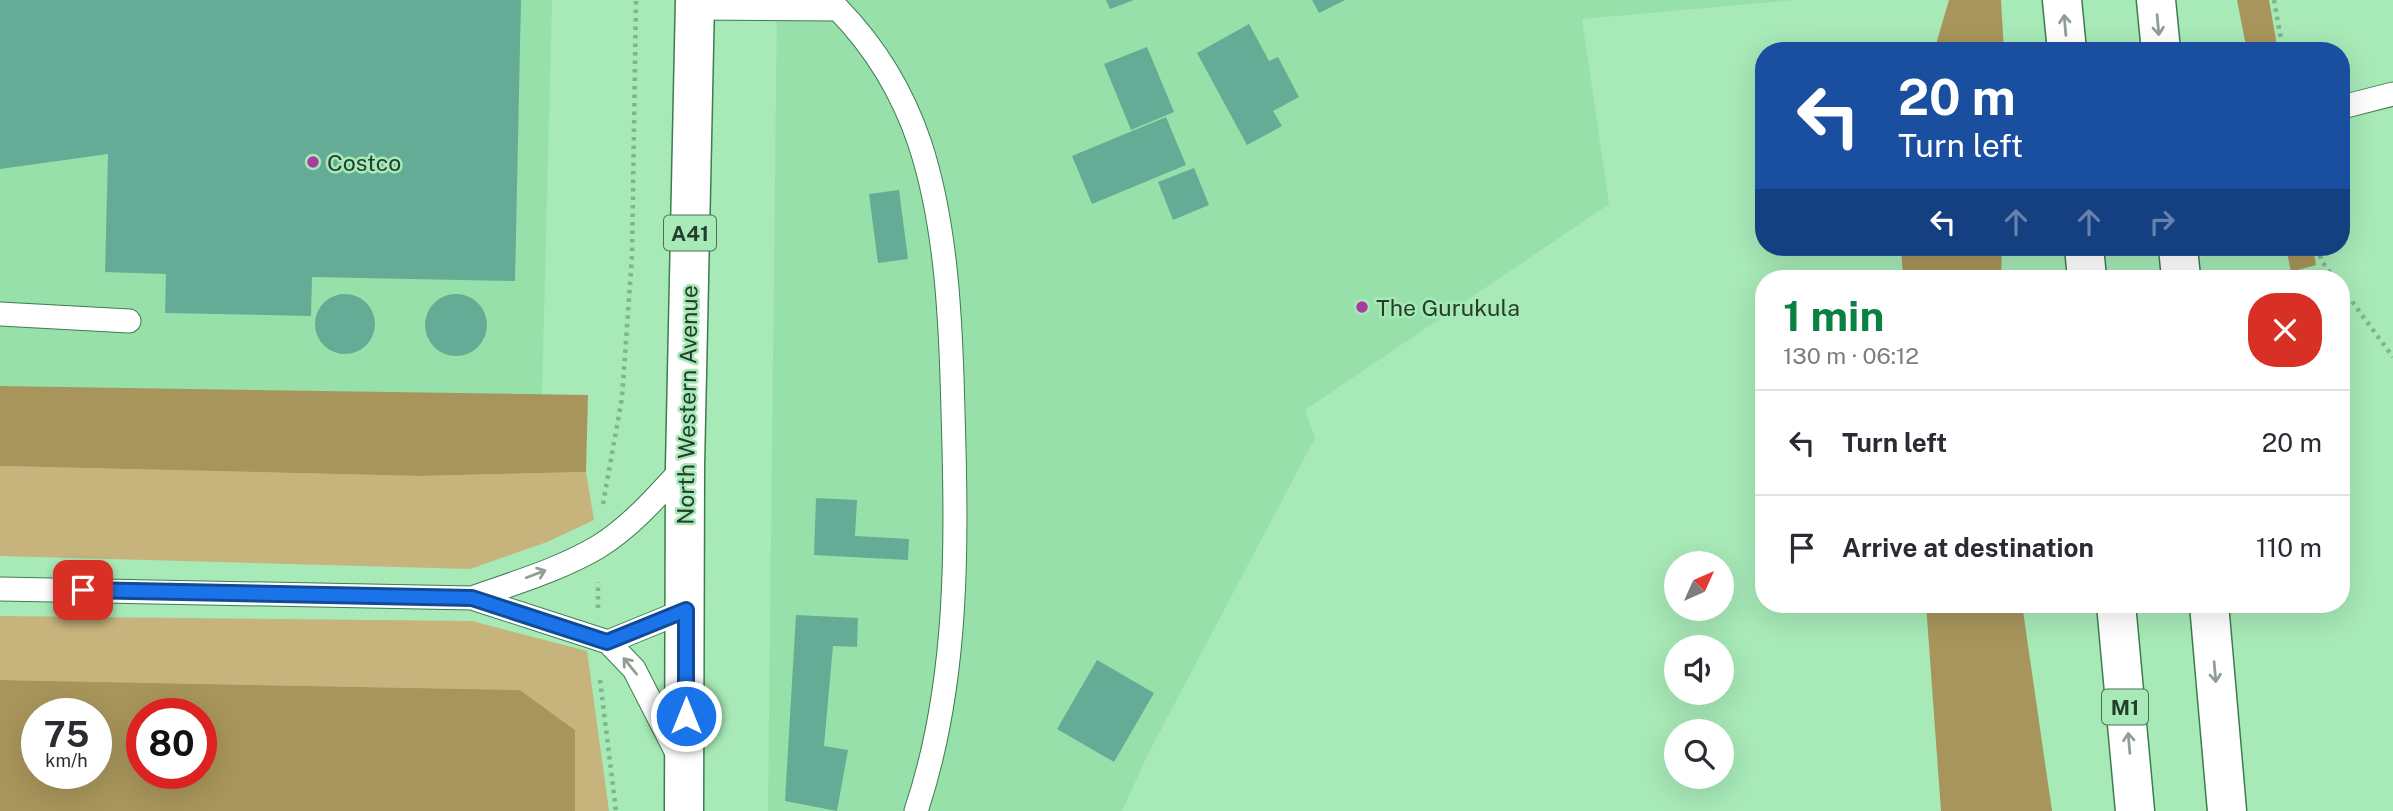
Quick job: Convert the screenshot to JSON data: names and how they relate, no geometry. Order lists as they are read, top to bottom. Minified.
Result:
{"streets":{"highway":["A41","North Western Avenue","M1"]},"places":["Costco","The Gurukula"],"north":"top right","page":{"turn":["20 m","Turn left"],"heading":["1 min","130 m · 06:12"],"list":[{"name":"Turn left","value":"20 m"},{"name":"Arrive at destination","value":"110 m"}],"speed":"75 km/h","limit":"80"}}
